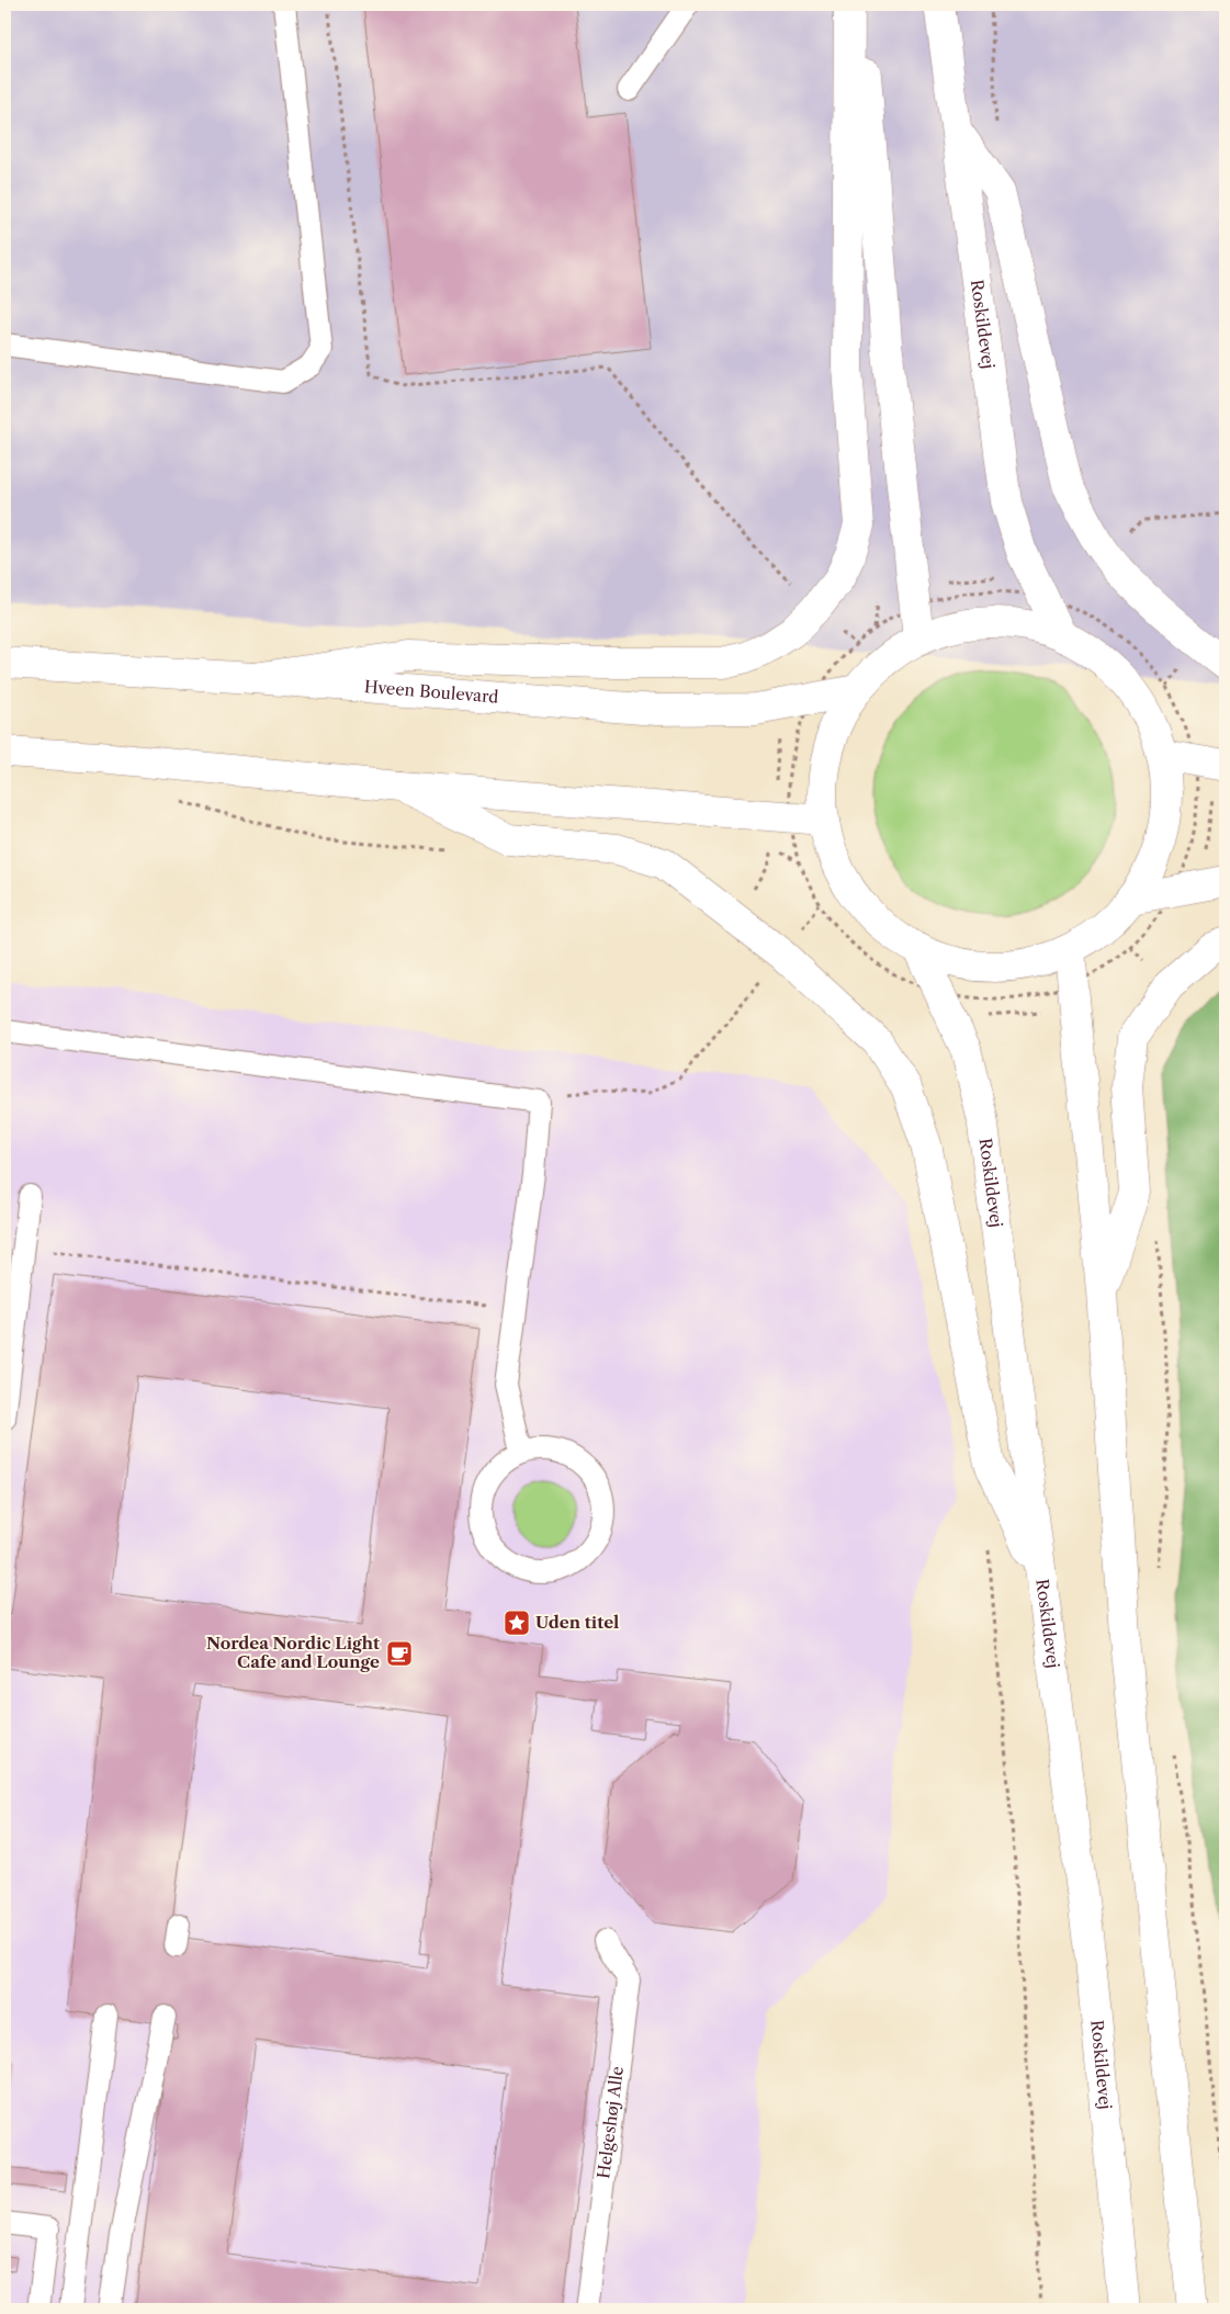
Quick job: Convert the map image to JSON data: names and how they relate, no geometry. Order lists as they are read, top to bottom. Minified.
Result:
{"streets":{"main road":["Roskildevej","Hveen Boulevard"],"lane":["Helgeshøj Alle"]},"places":{"place":["Uden titel"],"cafe":["Nordea Nordic Light Cafe and Lounge"]}}
